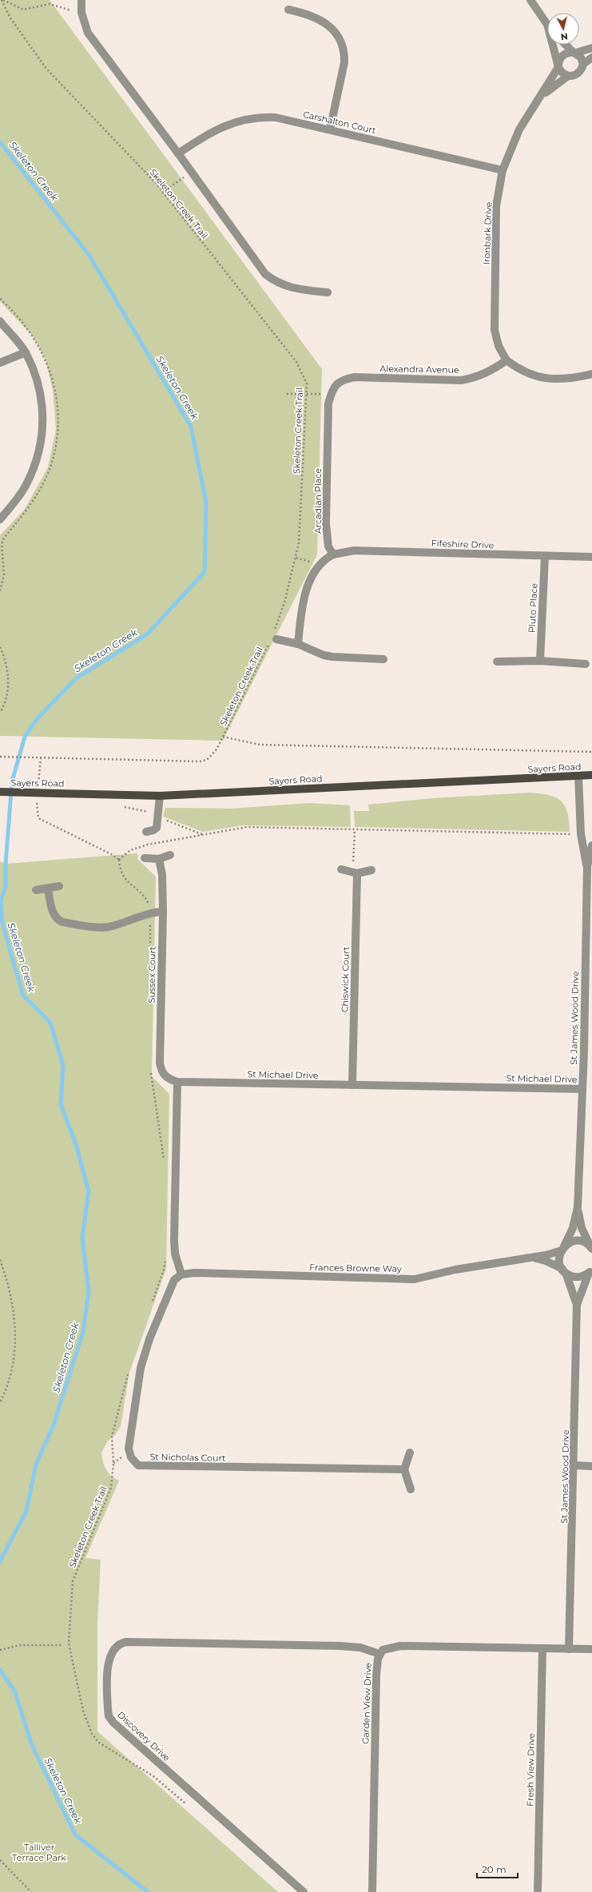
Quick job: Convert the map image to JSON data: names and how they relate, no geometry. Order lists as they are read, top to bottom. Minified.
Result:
{"streets":{"main road":["Sayers Road"],"street":["Carshalton Court","Ironbark Drive","Alexandra Avenue","Arcadian Place","Fifeshire Drive","Pluto Place","Sussex Court","Chiswick Court","St James Wood Drive","St Michael Drive","Frances Browne Way","St Nicholas Court","Garden View Drive","Discovery Drive","Fresh View Drive"],"path":["Skeleton Creek Trail"]},"crossings":[["Carshalton Court","Ironbark Drive"],["Ironbark Drive","Alexandra Avenue"],["Alexandra Avenue","Arcadian Place"],["Arcadian Place","Fifeshire Drive"],["Fifeshire Drive","Pluto Place"],["Sayers Road","St James Wood Drive"],["Sussex Court","St Michael Drive"],["Chiswick Court","St Michael Drive"],["St James Wood Drive","St Michael Drive"],["St James Wood Drive","Frances Browne Way"],["St James Wood Drive","Garden View Drive"],["Frances Browne Way","St Nicholas Court"],["Garden View Drive","Discovery Drive"],["Garden View Drive","Fresh View Drive"]],"water":["Skeleton Creek"],"parks":["Talliver Terrace Park"],"scale_bar":"20 m","north":"bottom"}
